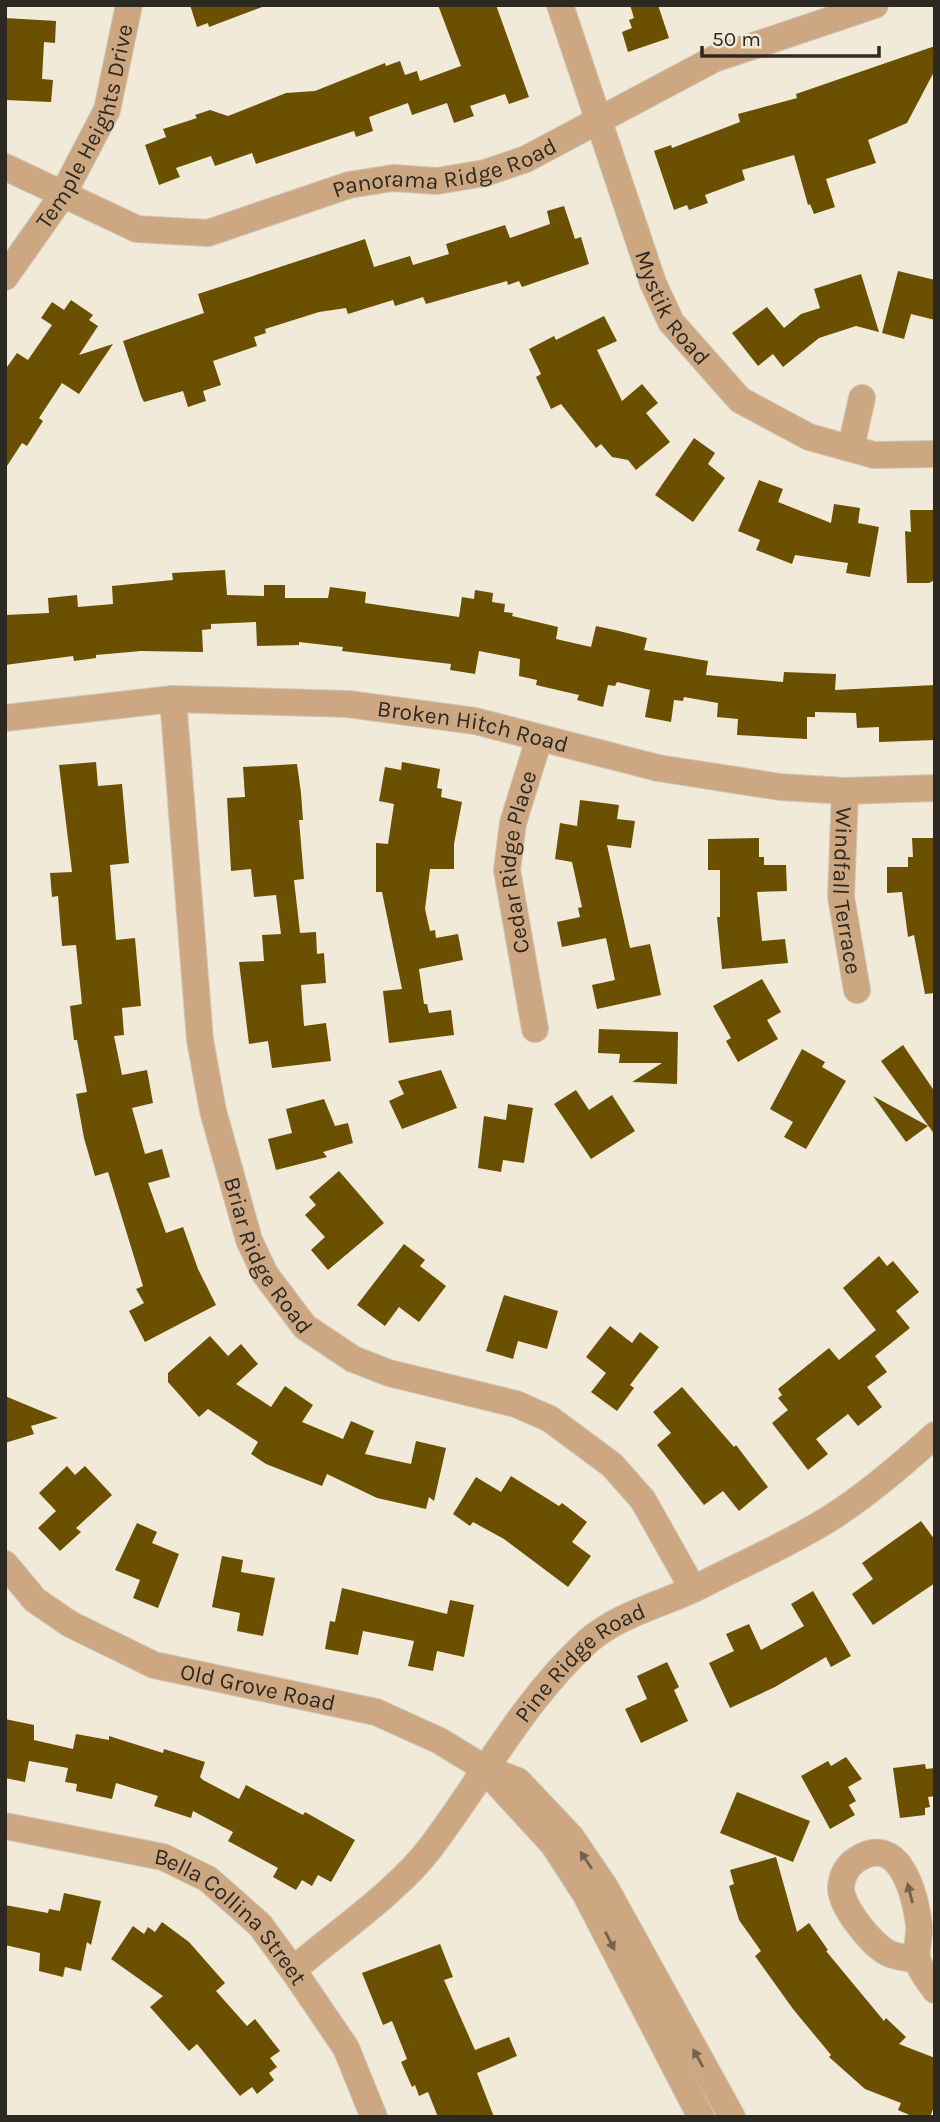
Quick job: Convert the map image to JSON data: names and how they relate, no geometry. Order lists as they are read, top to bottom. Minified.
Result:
{"streets":{"street":["Temple Heights Drive","Panorama Ridge Road","Mystik Road","Broken Hitch Road","Cedar Ridge Place","Windfall Terrace","Briar Ridge Road","Pine Ridge Road","Old Grove Road","Bella Collina Street"]},"crossings":[["Temple Heights Drive","Panorama Ridge Road"],["Panorama Ridge Road","Mystik Road"],["Broken Hitch Road","Cedar Ridge Place"],["Broken Hitch Road","Windfall Terrace"],["Broken Hitch Road","Briar Ridge Road"],["Briar Ridge Road","Pine Ridge Road"],["Pine Ridge Road","Old Grove Road"],["Pine Ridge Road","Bella Collina Street"]],"scale_bar":"50 m"}
